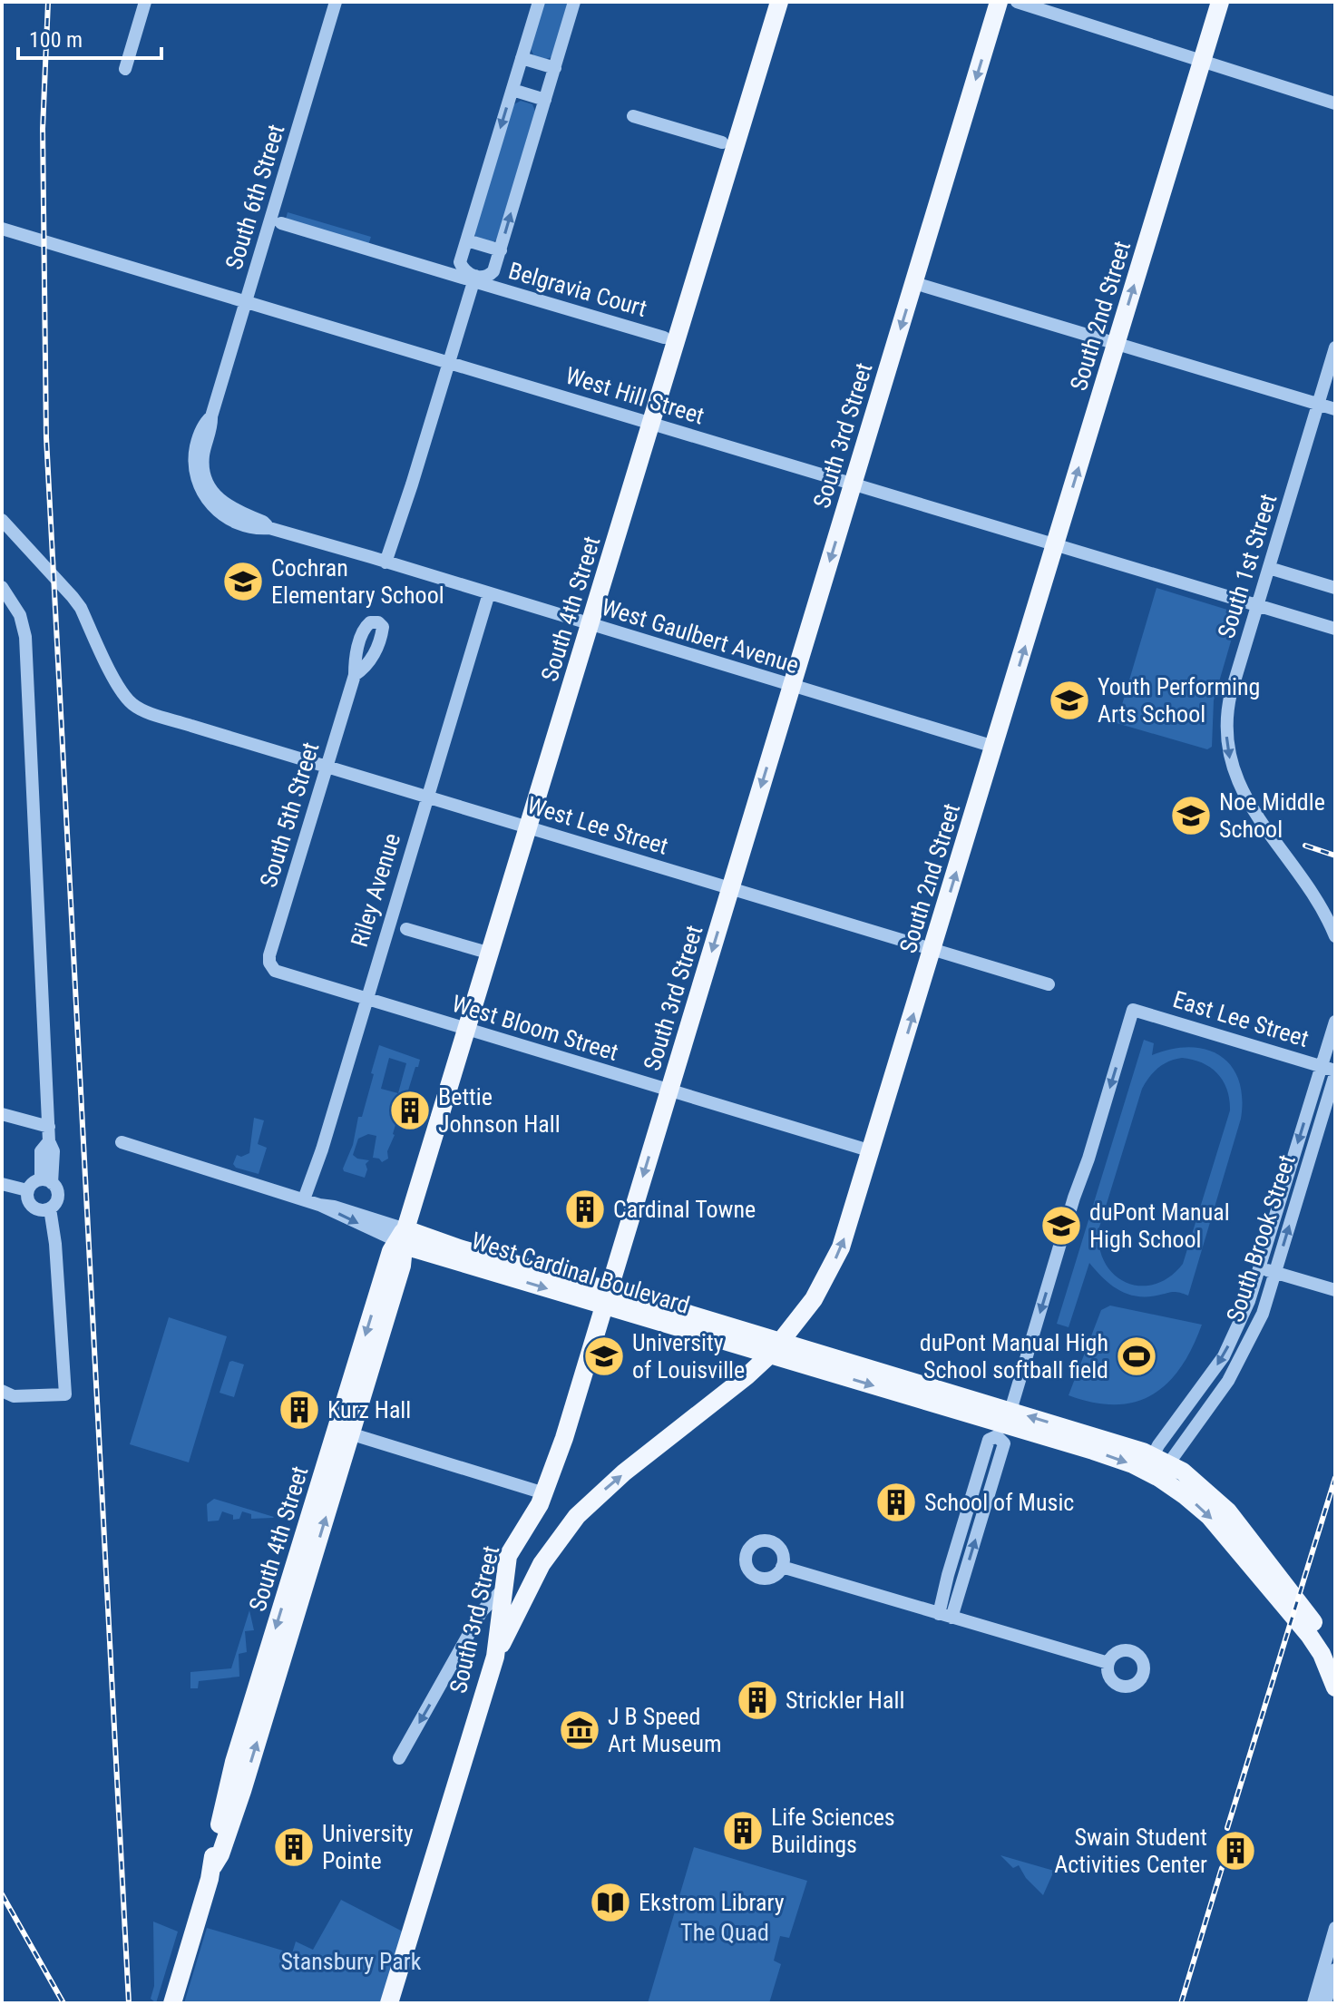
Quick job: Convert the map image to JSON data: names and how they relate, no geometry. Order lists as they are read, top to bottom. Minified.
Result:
{"streets":{"main road":["South 2nd Street","South 3rd Street","South 4th Street","West Cardinal Boulevard"],"street":["South 6th Street","Belgravia Court","West Hill Street","South 1st Street","West Gaulbert Avenue","South 5th Street","West Lee Street","Riley Avenue","East Lee Street","West Bloom Street","South Brook Street"]},"crossings":[["South 6th Street","West Hill Street"],["South 6th Street","West Gaulbert Avenue"],["South 2nd Street","West Hill Street"],["South 2nd Street","South 3rd Street"],["South 2nd Street","West Gaulbert Avenue"],["South 2nd Street","West Lee Street"],["South 2nd Street","West Bloom Street"],["South 2nd Street","West Cardinal Boulevard"],["West Hill Street","South 3rd Street"],["West Hill Street","South 1st Street"],["West Hill Street","South 4th Street"],["South 3rd Street","West Gaulbert Avenue"],["South 3rd Street","West Lee Street"],["South 3rd Street","West Bloom Street"],["South 3rd Street","West Cardinal Boulevard"],["South 4th Street","West Gaulbert Avenue"],["South 4th Street","West Lee Street"],["South 4th Street","West Bloom Street"],["South 4th Street","West Cardinal Boulevard"],["West Gaulbert Avenue","Riley Avenue"],["South 5th Street","West Lee Street"],["South 5th Street","West Bloom Street"],["West Lee Street","Riley Avenue"],["Riley Avenue","West Bloom Street"],["Riley Avenue","West Cardinal Boulevard"],["East Lee Street","South Brook Street"],["East Lee Street","West Cardinal Boulevard"],["South Brook Street","West Cardinal Boulevard"]],"one_way":["South 2nd Street","South 3rd Street","South 1st Street"],"parks":["The Quad","Stansbury Park"],"places":{"school or university":["Cochran Elementary School","Youth Performing Arts School","Noe Middle School","duPont Manual High School","University of Louisville"],"building":["Bettie Johnson Hall","Cardinal Towne","Kurz Hall","School of Music","Strickler Hall","Life Sciences Buildings","University Pointe","Swain Student Activities Center"],"sports":["duPont Manual High School softball field"],"museum":["J B Speed Art Museum"],"library":["Ekstrom Library"]},"scale_bar":"100 m"}
